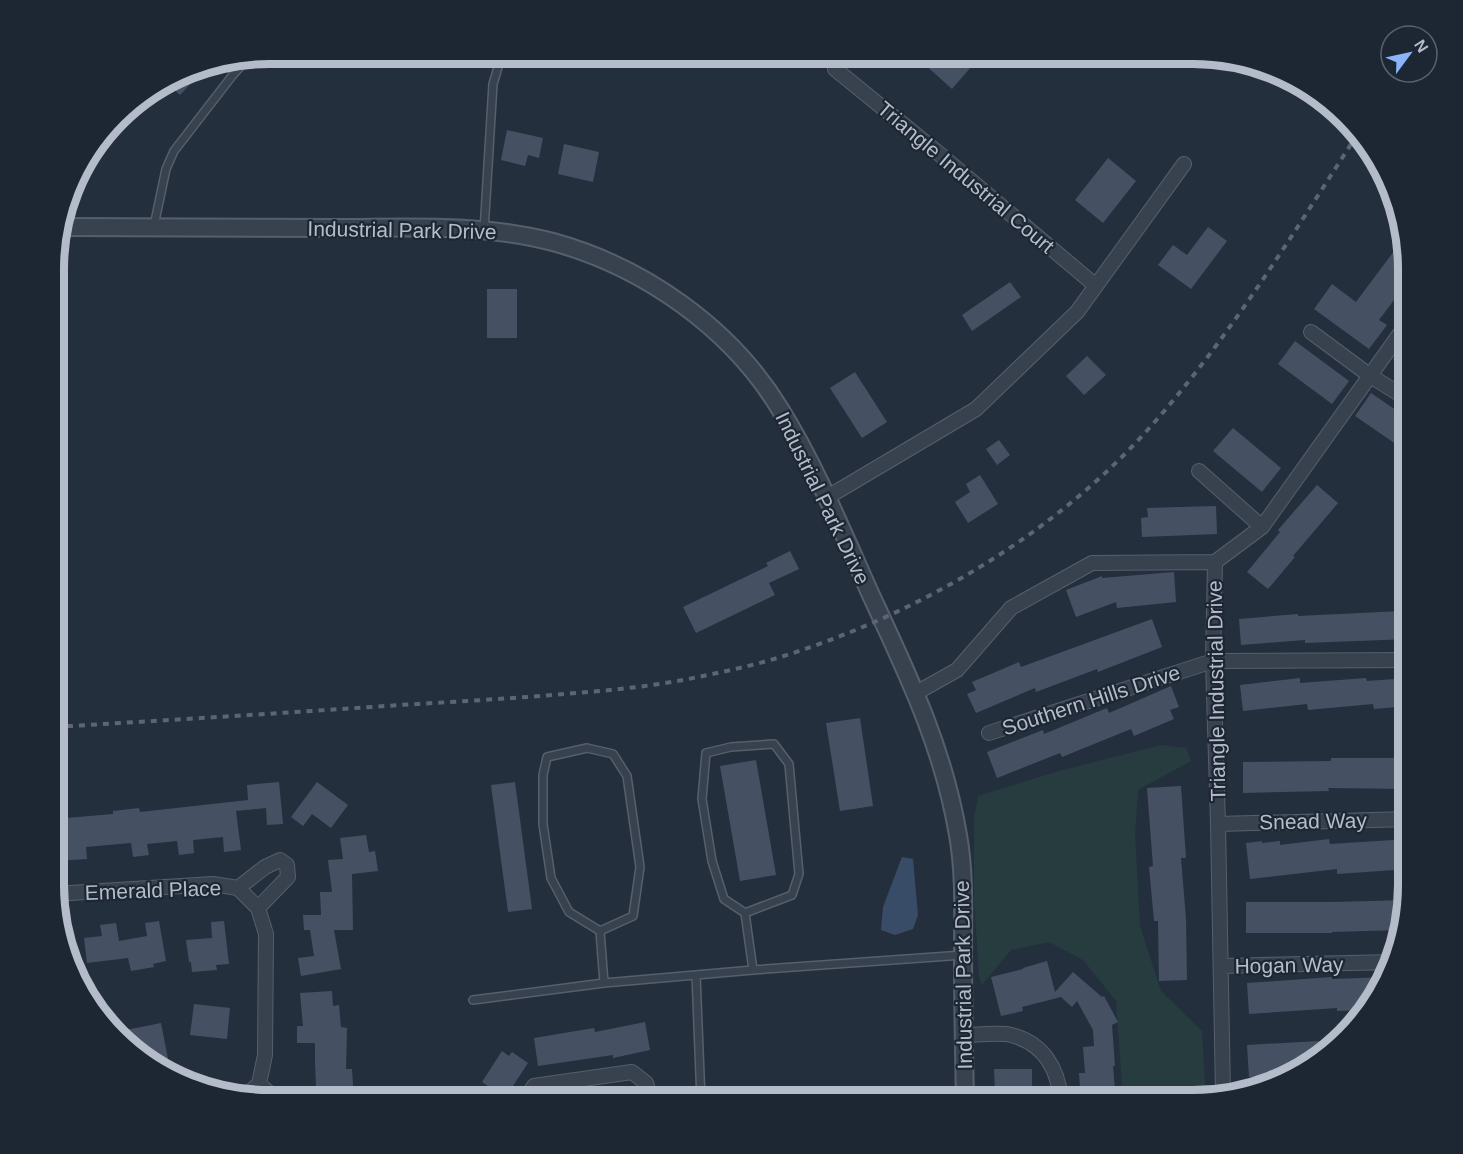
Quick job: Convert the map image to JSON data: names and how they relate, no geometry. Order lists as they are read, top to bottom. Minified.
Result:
{"streets":{"street":["Triangle Industrial Court","Industrial Park Drive","Triangle Industrial Drive","Southern Hills Drive","Snead Way","Emerald Place","Hogan Way"]},"crossings":[["Industrial Park Drive","Triangle Industrial Drive"],["Triangle Industrial Drive","Southern Hills Drive"],["Triangle Industrial Drive","Snead Way"],["Triangle Industrial Drive","Hogan Way"]],"north":"top right"}
